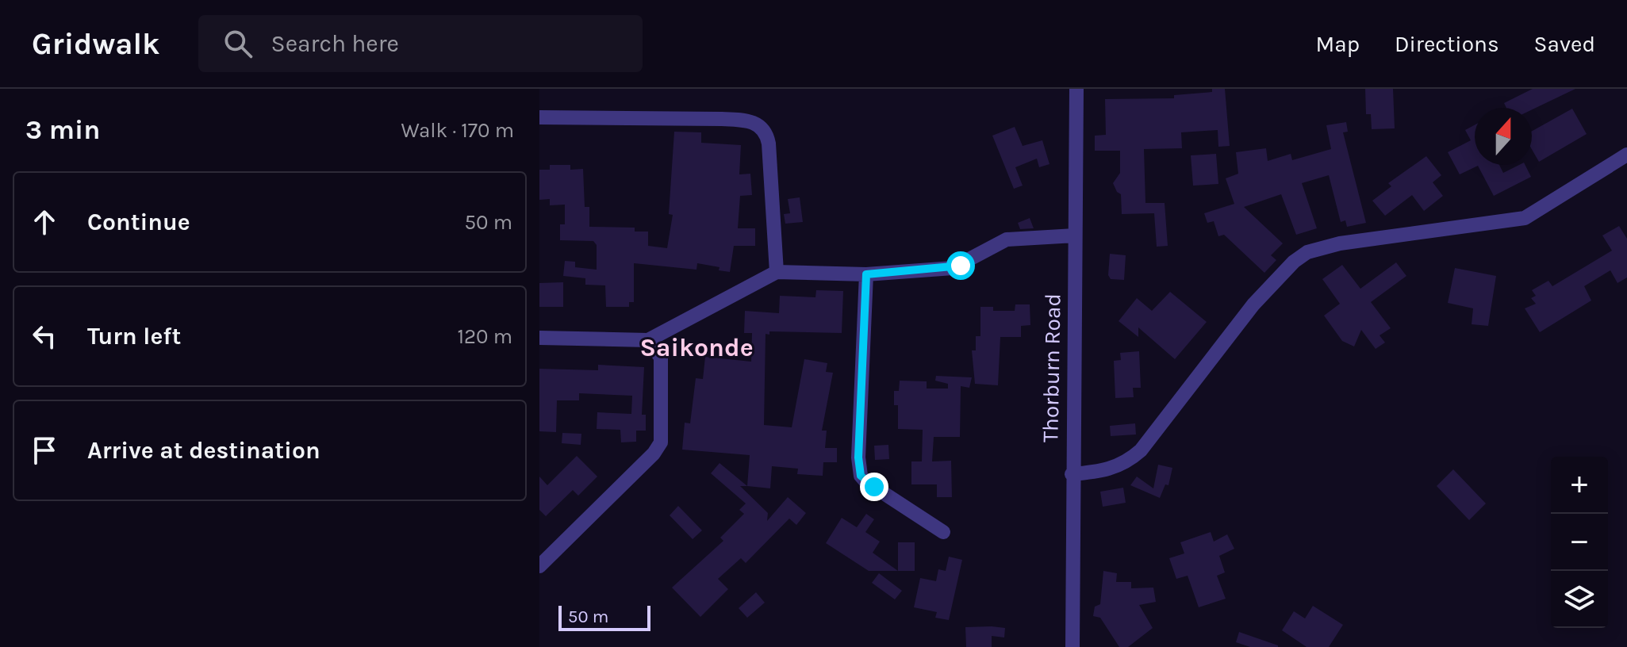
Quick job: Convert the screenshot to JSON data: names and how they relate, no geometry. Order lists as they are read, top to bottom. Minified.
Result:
{"streets":{"street":["Thorburn Road"]},"districts":["Saikonde"],"scale_bar":"50 m","north":"top","page":{"header":"Gridwalk","search":"Search here","nav":["Map","Directions","Saved"],"heading":["3 min","Walk · 170 m"],"list":[["Continue","50 m"],["Turn left","120 m"],"Arrive at destination"],"map_buttons":["+","−"],"scale":"50 m"}}
